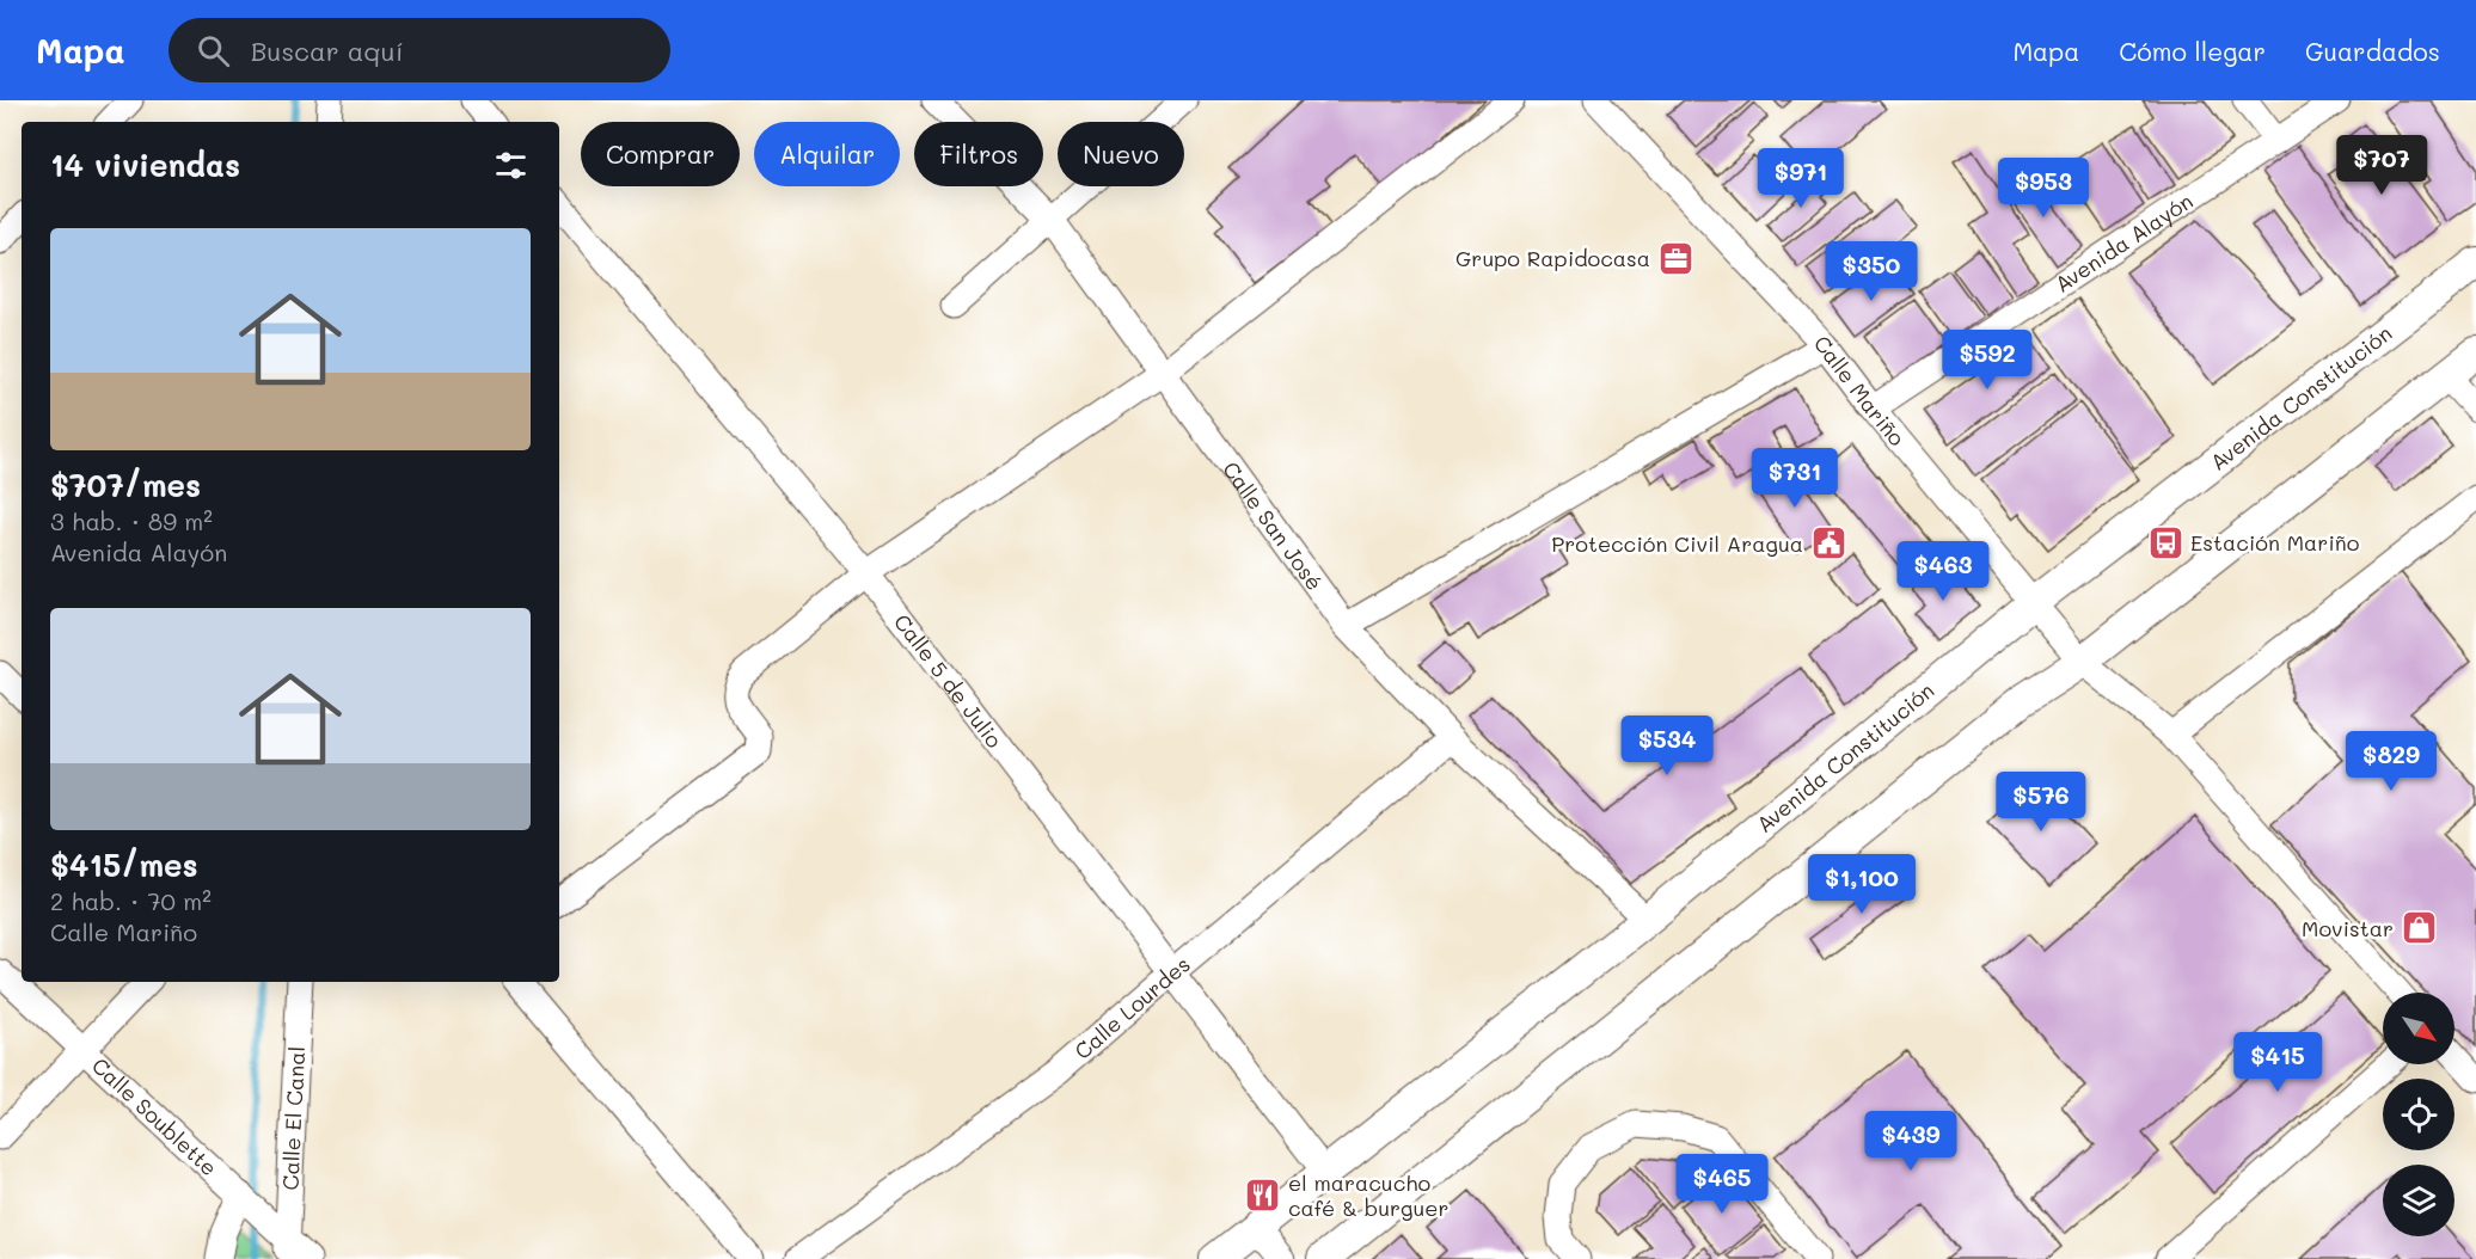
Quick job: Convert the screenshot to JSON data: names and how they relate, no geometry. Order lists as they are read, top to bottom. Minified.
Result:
{"streets":{"street":["Avenida Alayón","Calle Mariño","Avenida Constitución","Calle San José","Calle 5 de Julio","Calle Lourdes","Calle Soublette","Calle El Canal"]},"crossings":[["Avenida Alayón","Calle Mariño"],["Calle Mariño","Avenida Constitución"],["Avenida Constitución","Calle San José"],["Avenida Constitución","Calle 5 de Julio"],["Calle San José","Calle Lourdes"],["Calle 5 de Julio","Calle Lourdes"],["Calle Soublette","Calle El Canal"]],"places":{"office":["Grupo Rapidocasa"],"bus stop":["Estación Mariño"],"public building":["Protección Civil Aragua"],"shop":["Movistar"],"restaurant":["el maracucho café & burguer"]},"north":"bottom right","page":{"header":"Mapa","search":"Buscar aquí","nav":["Mapa","Cómo llegar","Guardados"],"chip":["Comprar","Alquilar","Filtros","Nuevo"],"heading":"14 viviendas","price":["$707","$971","$953","$350","$592","$731","$463","$534","$829","$576","$1,100","$415","$439","$465"],"list":[{"name":"$707/mes","note":"3 hab. · 89 m² · Avenida Alayón"},{"name":"$415/mes","note":"2 hab. · 70 m² · Calle Mariño"}]}}
